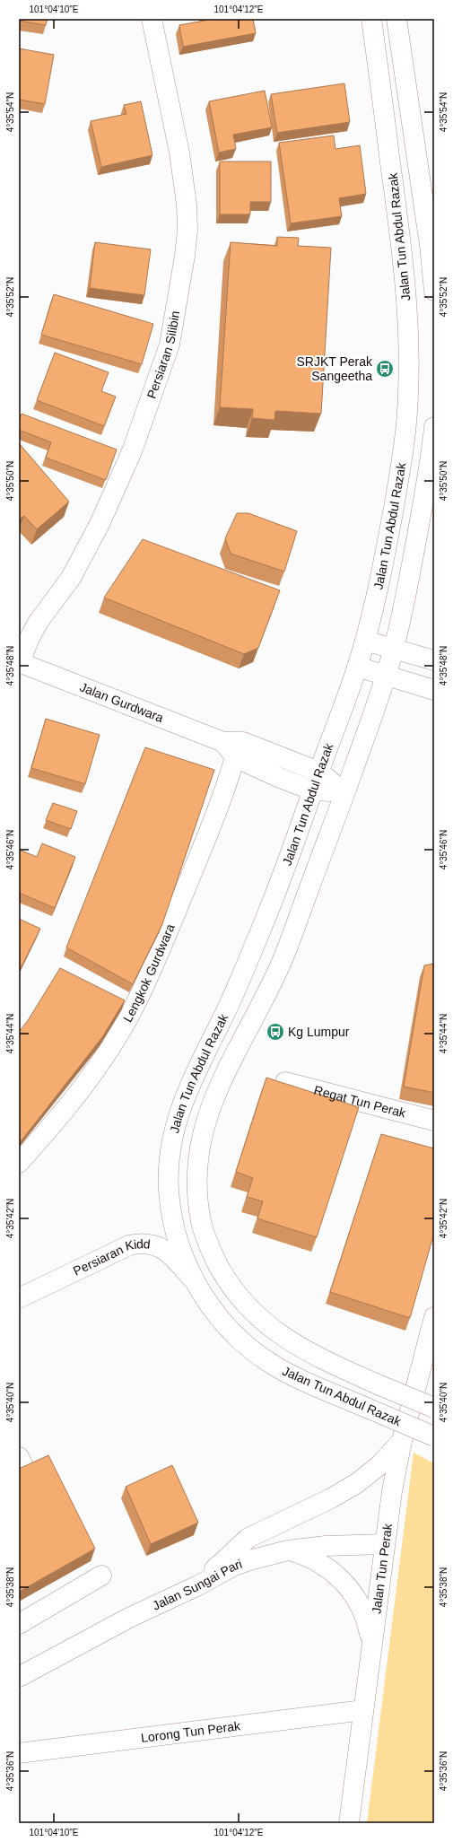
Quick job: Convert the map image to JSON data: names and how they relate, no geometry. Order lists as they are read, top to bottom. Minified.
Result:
{"streets":{"main road":["Jalan Tun Abdul Razak","Persiaran Silibin","Jalan Gurdwara","Lengkok Gurdwara","Regat Tun Perak","Persiaran Kidd","Jalan Tun Perak","Jalan Sungai Pari","Lorong Tun Perak"]},"crossings":[["Jalan Tun Abdul Razak","Jalan Gurdwara"],["Jalan Tun Abdul Razak","Persiaran Kidd"],["Persiaran Silibin","Jalan Gurdwara"],["Jalan Tun Perak","Jalan Sungai Pari"],["Jalan Tun Perak","Lorong Tun Perak"]],"places":{"bus stop":["SRJKT Perak Sangeetha","Kg Lumpur"]},"coordinates":["101°04'10\"E","101°04'12\"E","4°35'54\"N","4°35'52\"N","4°35'50\"N","4°35'48\"N","4°35'46\"N","4°35'44\"N","4°35'42\"N","4°35'40\"N","4°35'38\"N","4°35'36\"N"]}
